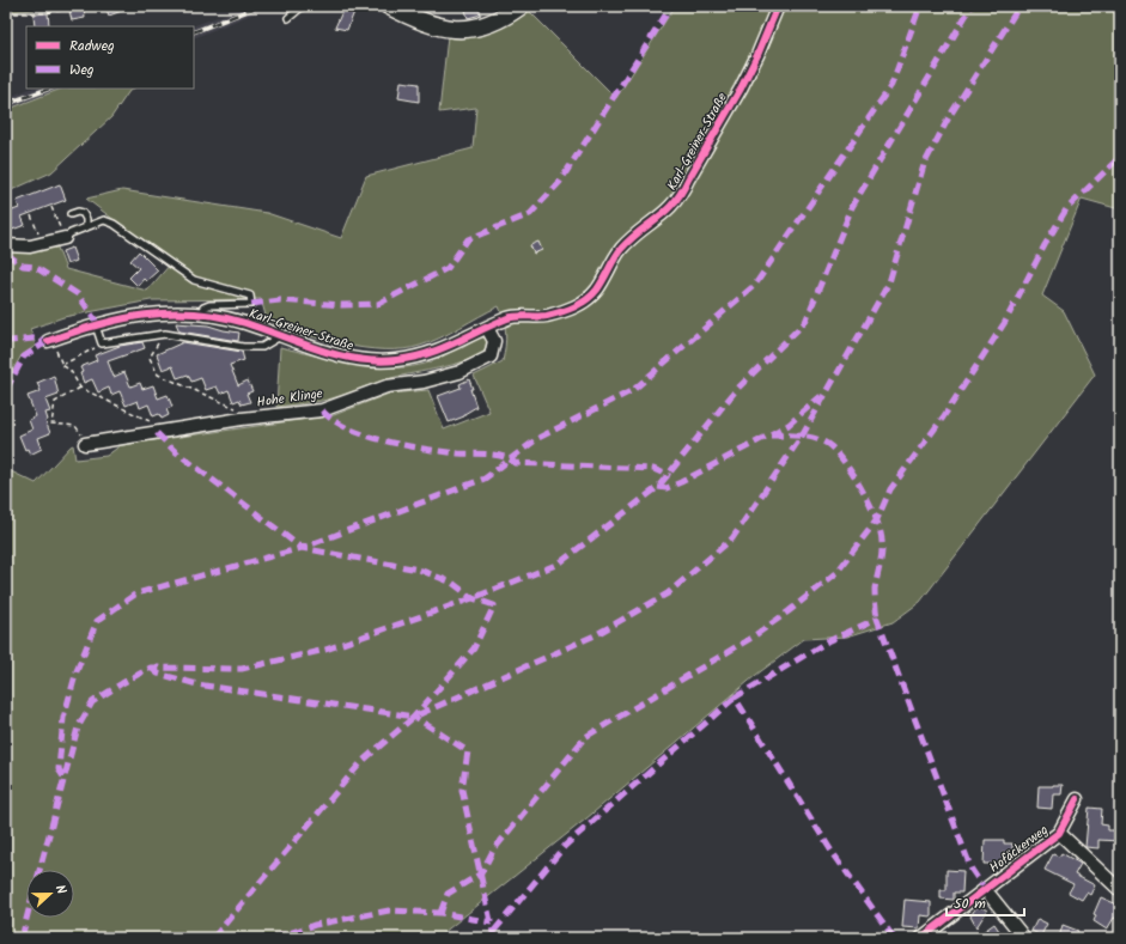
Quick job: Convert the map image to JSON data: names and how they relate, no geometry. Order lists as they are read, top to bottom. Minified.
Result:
{"streets":{"street":["Karl-Greiner-Straße","Hohe Klinge","Hofäckerweg"]},"crossings":[["Karl-Greiner-Straße","Hohe Klinge"]],"legend":["Radweg","Weg"],"scale_bar":"50 m","north":"right"}
